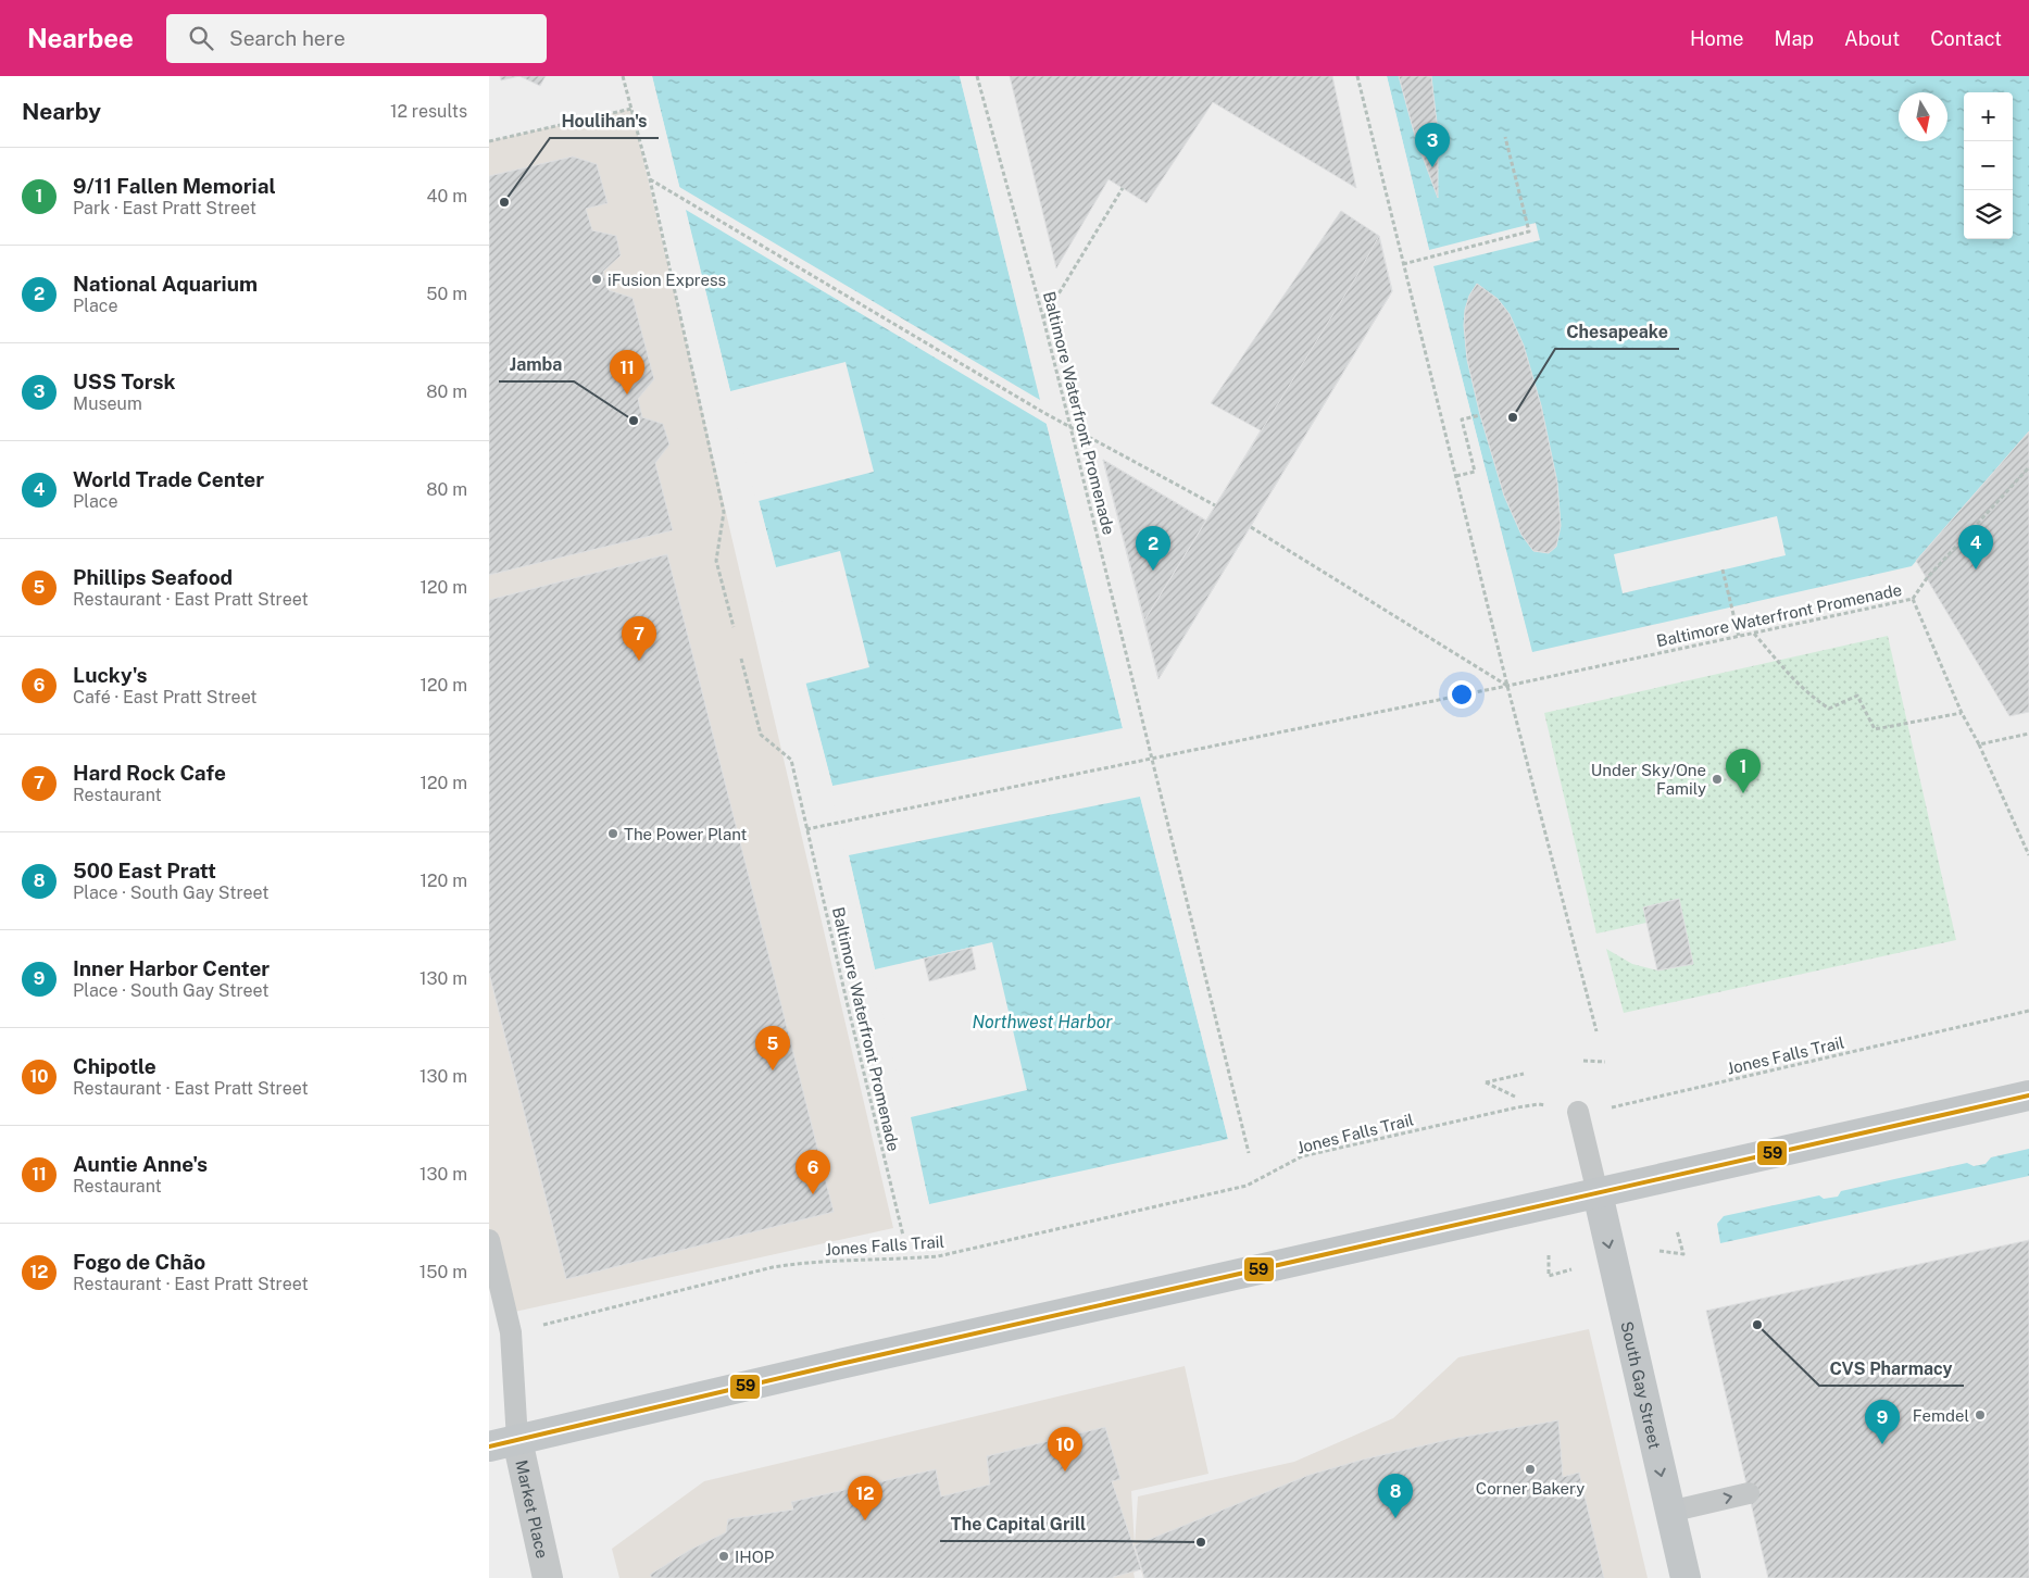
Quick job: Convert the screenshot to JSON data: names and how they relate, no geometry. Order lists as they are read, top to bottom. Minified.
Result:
{"streets":{"main road":["South Gay Street"],"street":["Market Place"],"path":["Baltimore Waterfront Promenade","Jones Falls Trail"]},"one_way":["South Gay Street"],"water":["Northwest Harbor"],"places":["Houlihan's","iFusion Express","Chesapeake","Jamba","Under Sky/One Family","The Power Plant","CVS Pharmacy","Femdel","Corner Bakery","The Capital Grill","IHOP"],"lines":["transit line 59"],"north":"bottom","page":{"header":"Nearbee","search":"Search here","nav":["Home","Map","About","Contact"],"heading":["Nearby","12 results"],"map_buttons":["+","−"],"pins":["3","11","4","2","7","1","5","6","9","10","8","12"],"list":[{"mark":"1","name":"9/11 Fallen Memorial","note":"Park · East Pratt Street","value":"40 m"},{"mark":"2","name":"National Aquarium","note":"Place","value":"50 m"},{"mark":"3","name":"USS Torsk","note":"Museum","value":"80 m"},{"mark":"4","name":"World Trade Center","note":"Place","value":"80 m"},{"mark":"5","name":"Phillips Seafood","note":"Restaurant · East Pratt Street","value":"120 m"},{"mark":"6","name":"Lucky's","note":"Café · East Pratt Street","value":"120 m"},{"mark":"7","name":"Hard Rock Cafe","note":"Restaurant","value":"120 m"},{"mark":"8","name":"500 East Pratt","note":"Place · South Gay Street","value":"120 m"},{"mark":"9","name":"Inner Harbor Center","note":"Place · South Gay Street","value":"130 m"},{"mark":"10","name":"Chipotle","note":"Restaurant · East Pratt Street","value":"130 m"},{"mark":"11","name":"Auntie Anne's","note":"Restaurant","value":"130 m"},{"mark":"12","name":"Fogo de Chão","note":"Restaurant · East Pratt Street","value":"150 m"}]}}
